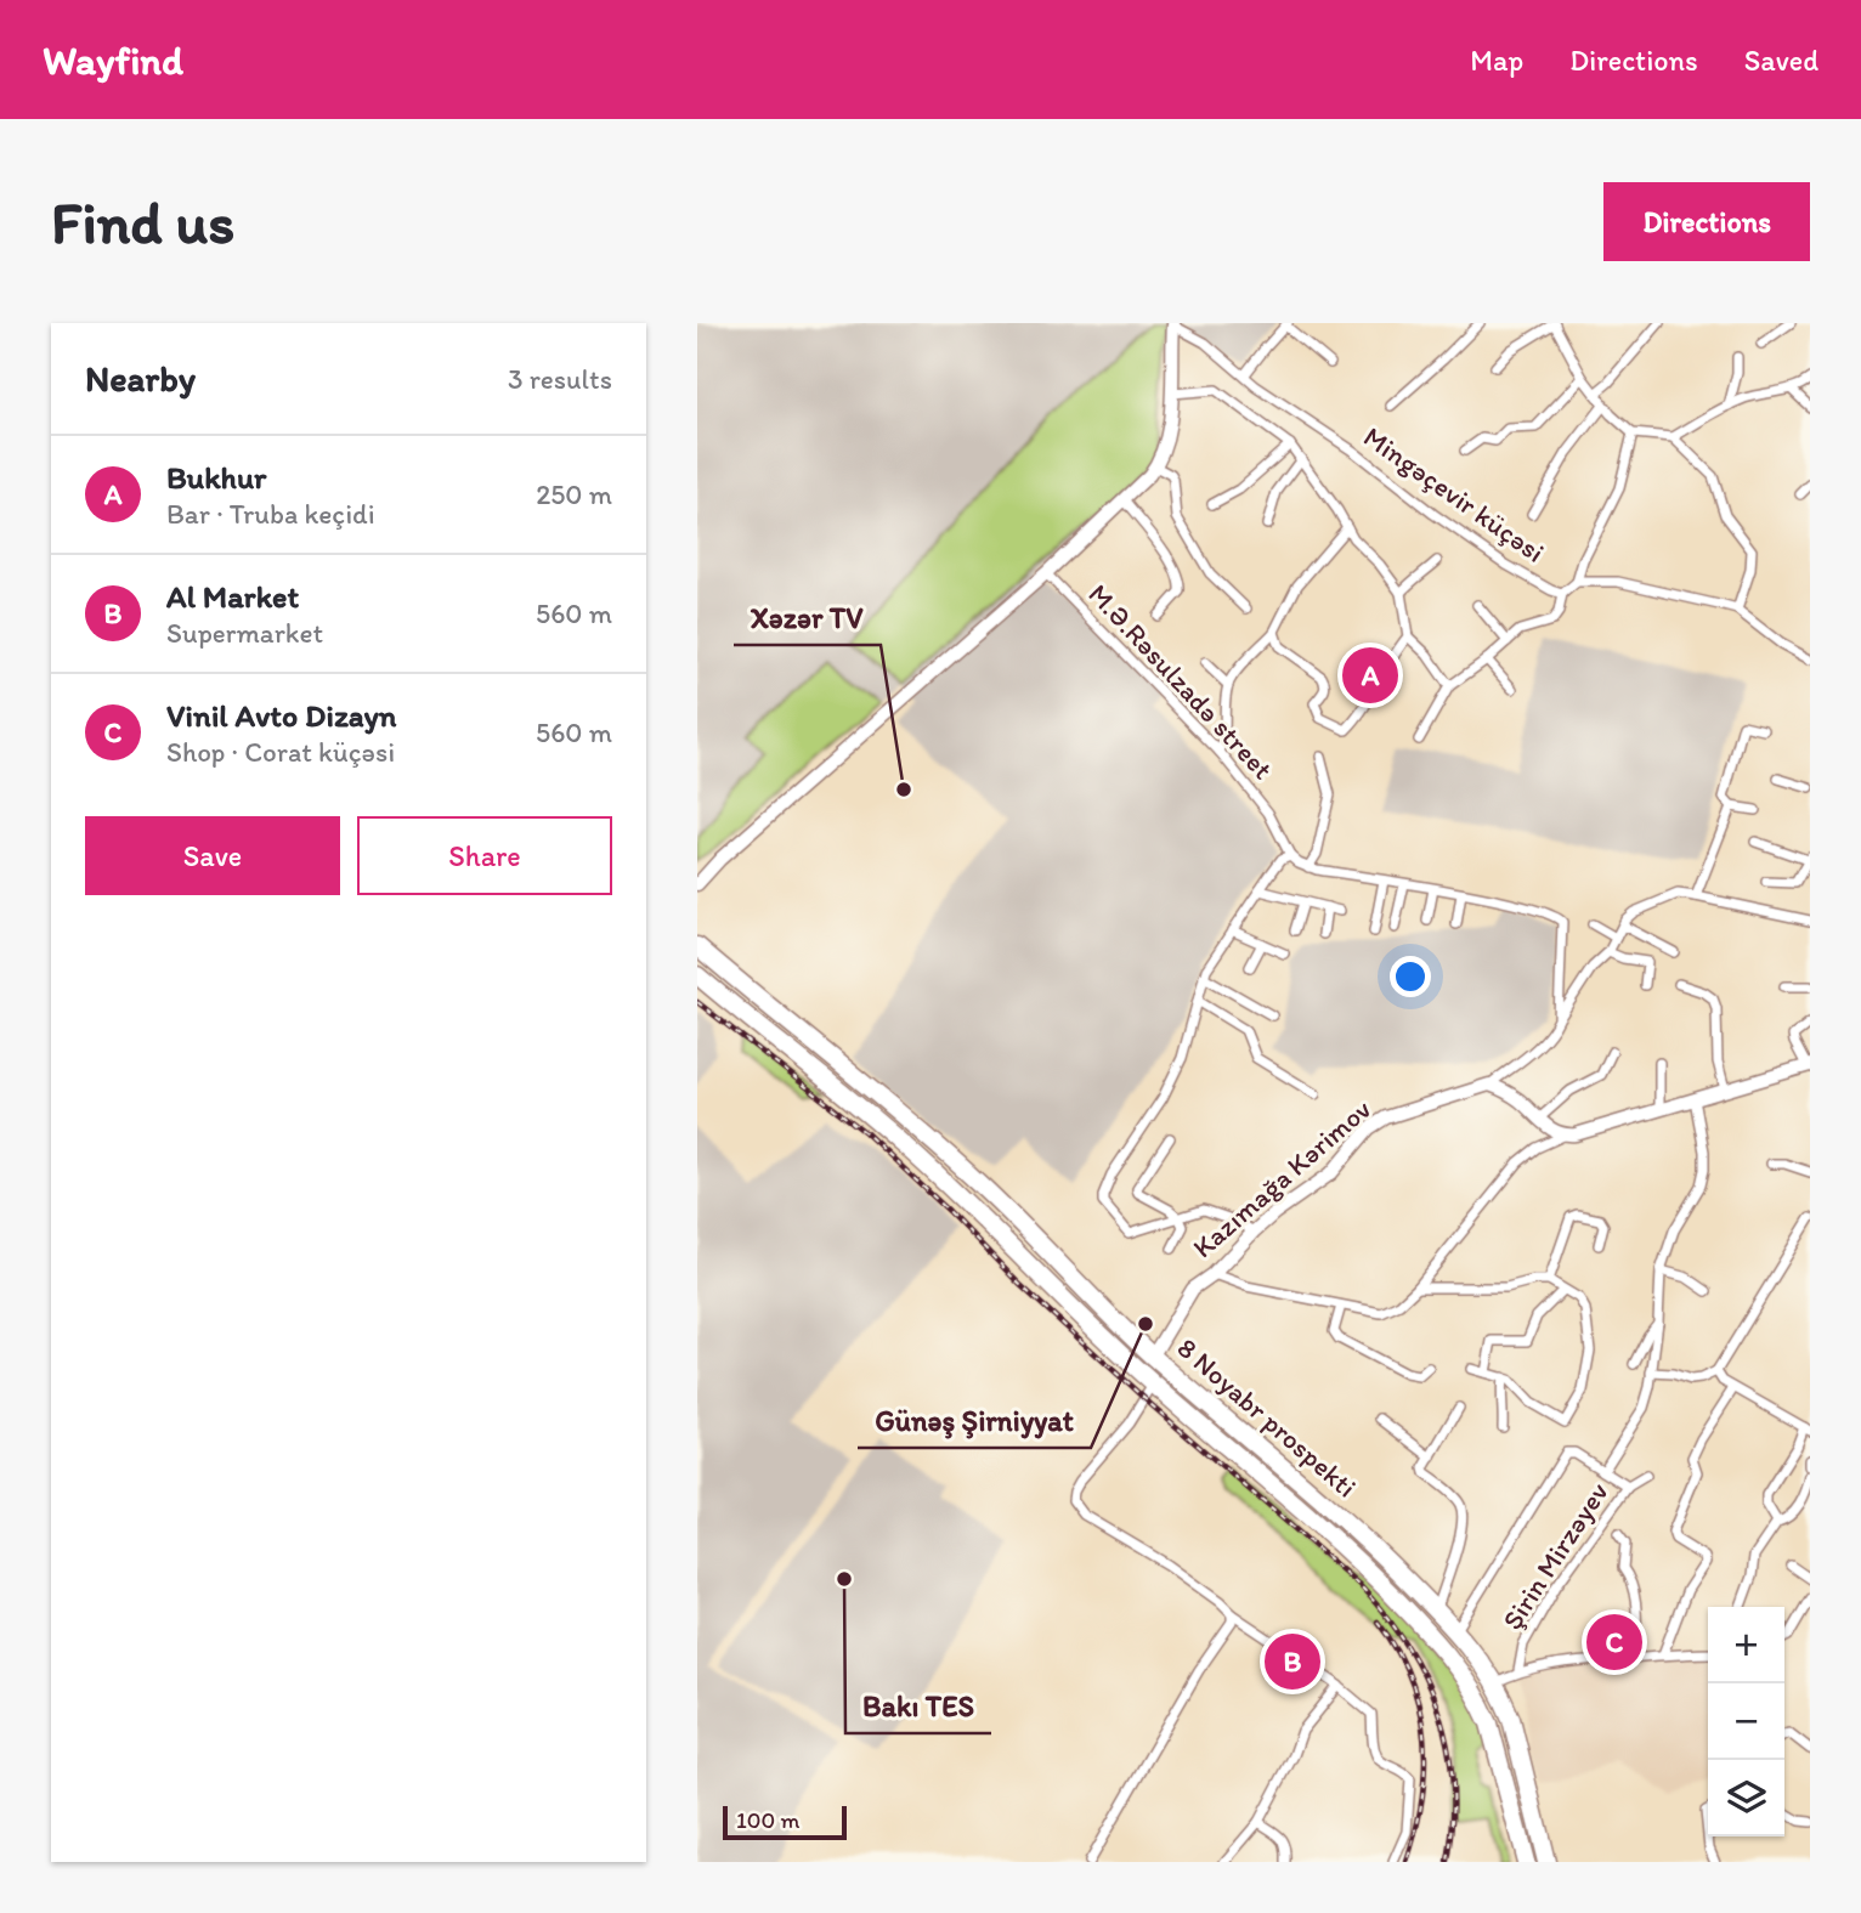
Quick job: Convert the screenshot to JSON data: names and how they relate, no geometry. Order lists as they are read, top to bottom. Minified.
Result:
{"streets":{"highway":["8 Noyabr prospekti"],"street":["Mingəçevir küçəsi","M.Ə.Rəsulzadə street","Kazımağa Kərimov","Şirin Mirzəyev"]},"crossings":[["Kazımağa Kərimov","8 Noyabr prospekti"]],"places":["Xəzər TV","Günəş Şirniyyat","Bakı TES"],"scale_bar":"100 m","page":{"header":"Wayfind","nav":["Map","Directions","Saved"],"buttons":["Directions",["Save","Share"]],"title":"Find us","heading":["Nearby","3 results"],"list":[{"mark":"A","name":"Bukhur","note":"Bar · Truba keçidi","value":"250 m"},{"mark":"B","name":"Al Market","note":"Supermarket","value":"560 m"},{"mark":"C","name":"Vinil Avto Dizayn","note":"Shop · Corat küçəsi","value":"560 m"}],"pins":["A","C","B"],"map_buttons":["+","−"],"scale":"100 m"}}
